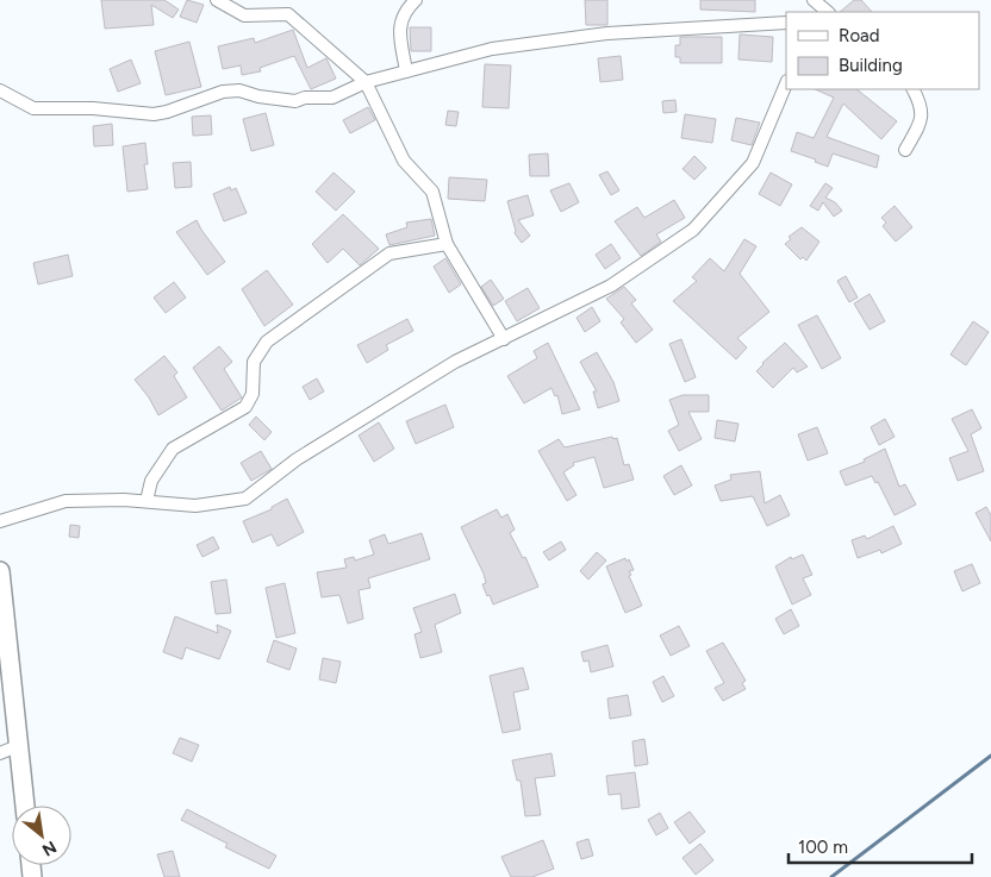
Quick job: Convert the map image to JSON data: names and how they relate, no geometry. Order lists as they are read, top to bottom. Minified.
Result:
{"legend":["Road","Building"],"scale_bar":"100 m","north":"bottom right"}
